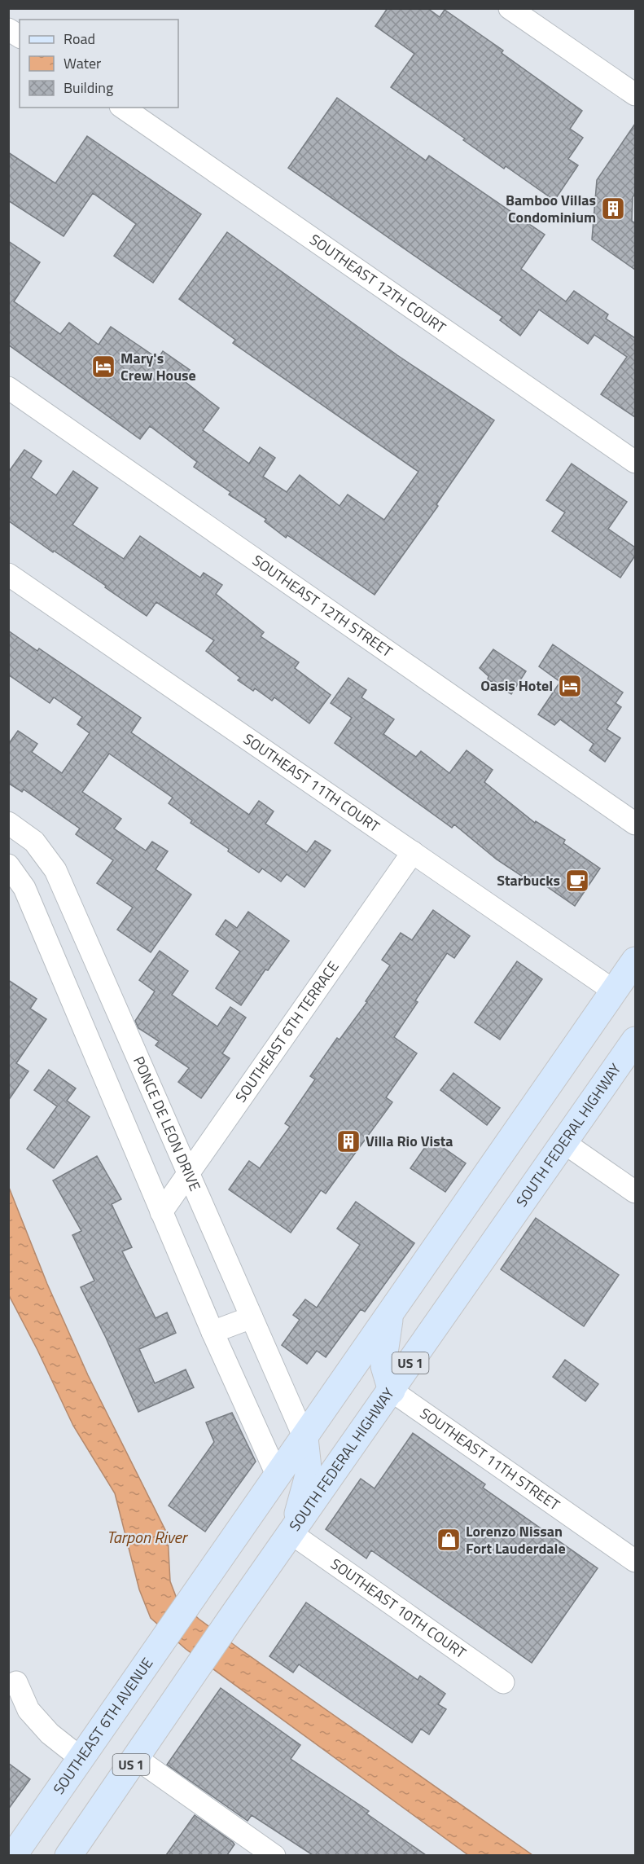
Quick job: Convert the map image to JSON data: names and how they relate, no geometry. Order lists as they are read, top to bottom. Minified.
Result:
{"streets":{"main road":["SOUTH FEDERAL HIGHWAY","US 1","SOUTHEAST 6TH AVENUE"],"street":["SOUTHEAST 12TH COURT","SOUTHEAST 12TH STREET","SOUTHEAST 11TH COURT","SOUTHEAST 6TH TERRACE","PONCE DE LEON DRIVE","SOUTHEAST 11TH STREET","SOUTHEAST 10TH COURT"]},"crossings":[["SOUTHEAST 11TH COURT","SOUTHEAST 6TH TERRACE"],["SOUTHEAST 6TH TERRACE","PONCE DE LEON DRIVE"],["SOUTH FEDERAL HIGHWAY","SOUTHEAST 11TH STREET"],["SOUTH FEDERAL HIGHWAY","SOUTHEAST 10TH COURT"]],"water":["Tarpon River"],"places":{"building":["Bamboo Villas Condominium","Villa Rio Vista"],"hotel":["Mary's Crew House","Oasis Hotel"],"cafe":["Starbucks"],"shop":["Lorenzo Nissan Fort Lauderdale"]},"legend":["Road","Water","Building"]}
